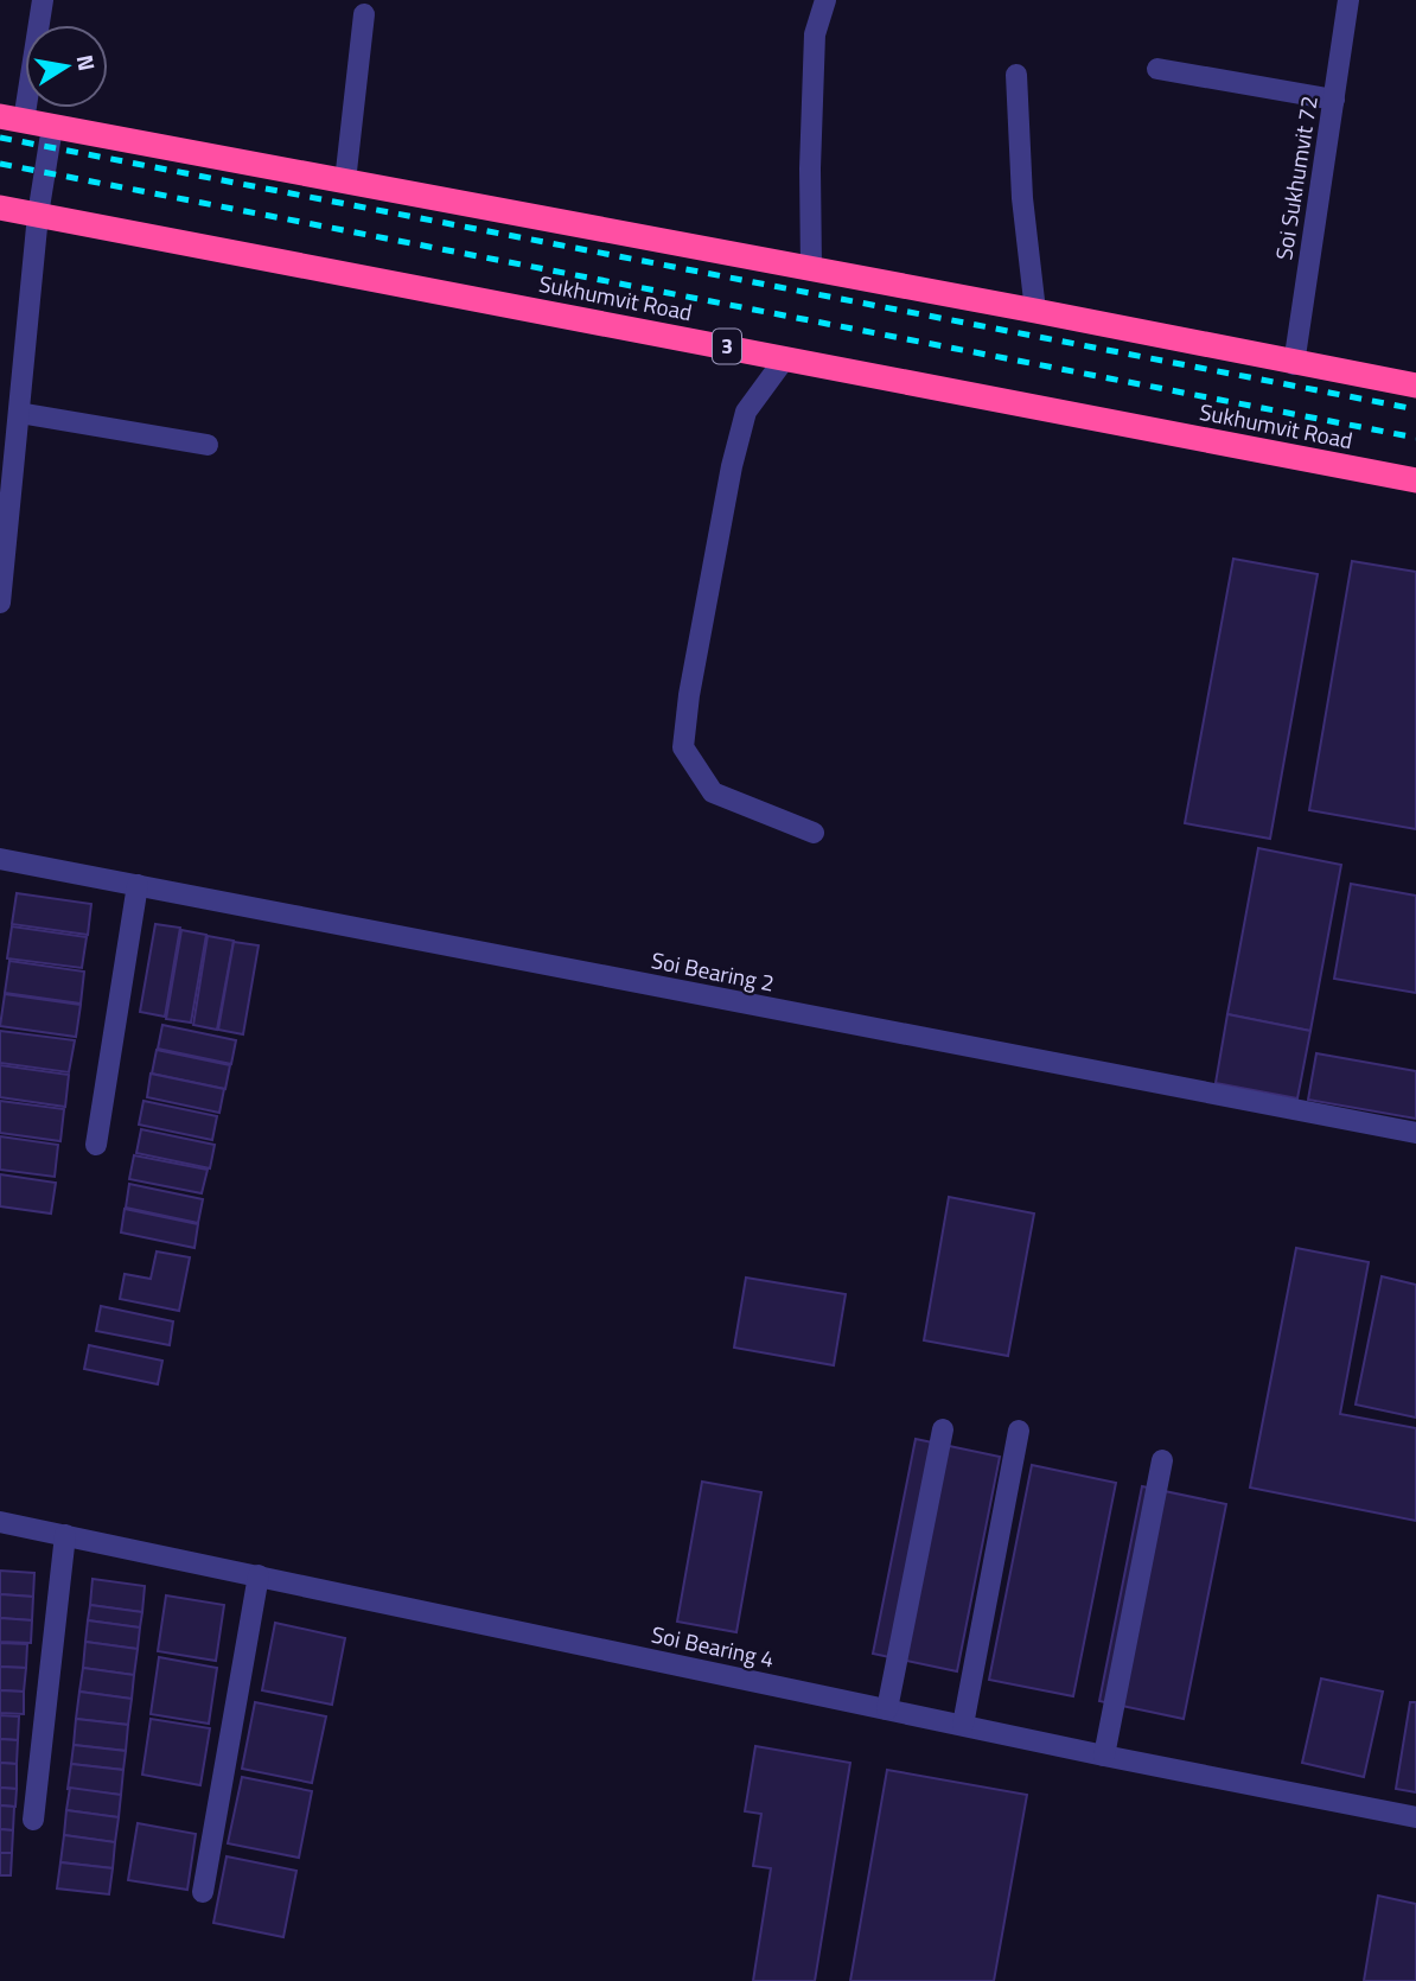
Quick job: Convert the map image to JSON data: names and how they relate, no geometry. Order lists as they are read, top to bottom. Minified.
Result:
{"streets":{"highway":["Sukhumvit Road","3"],"street":["Soi Sukhumvit 72","Soi Bearing 2","Soi Bearing 4"]},"north":"right"}
